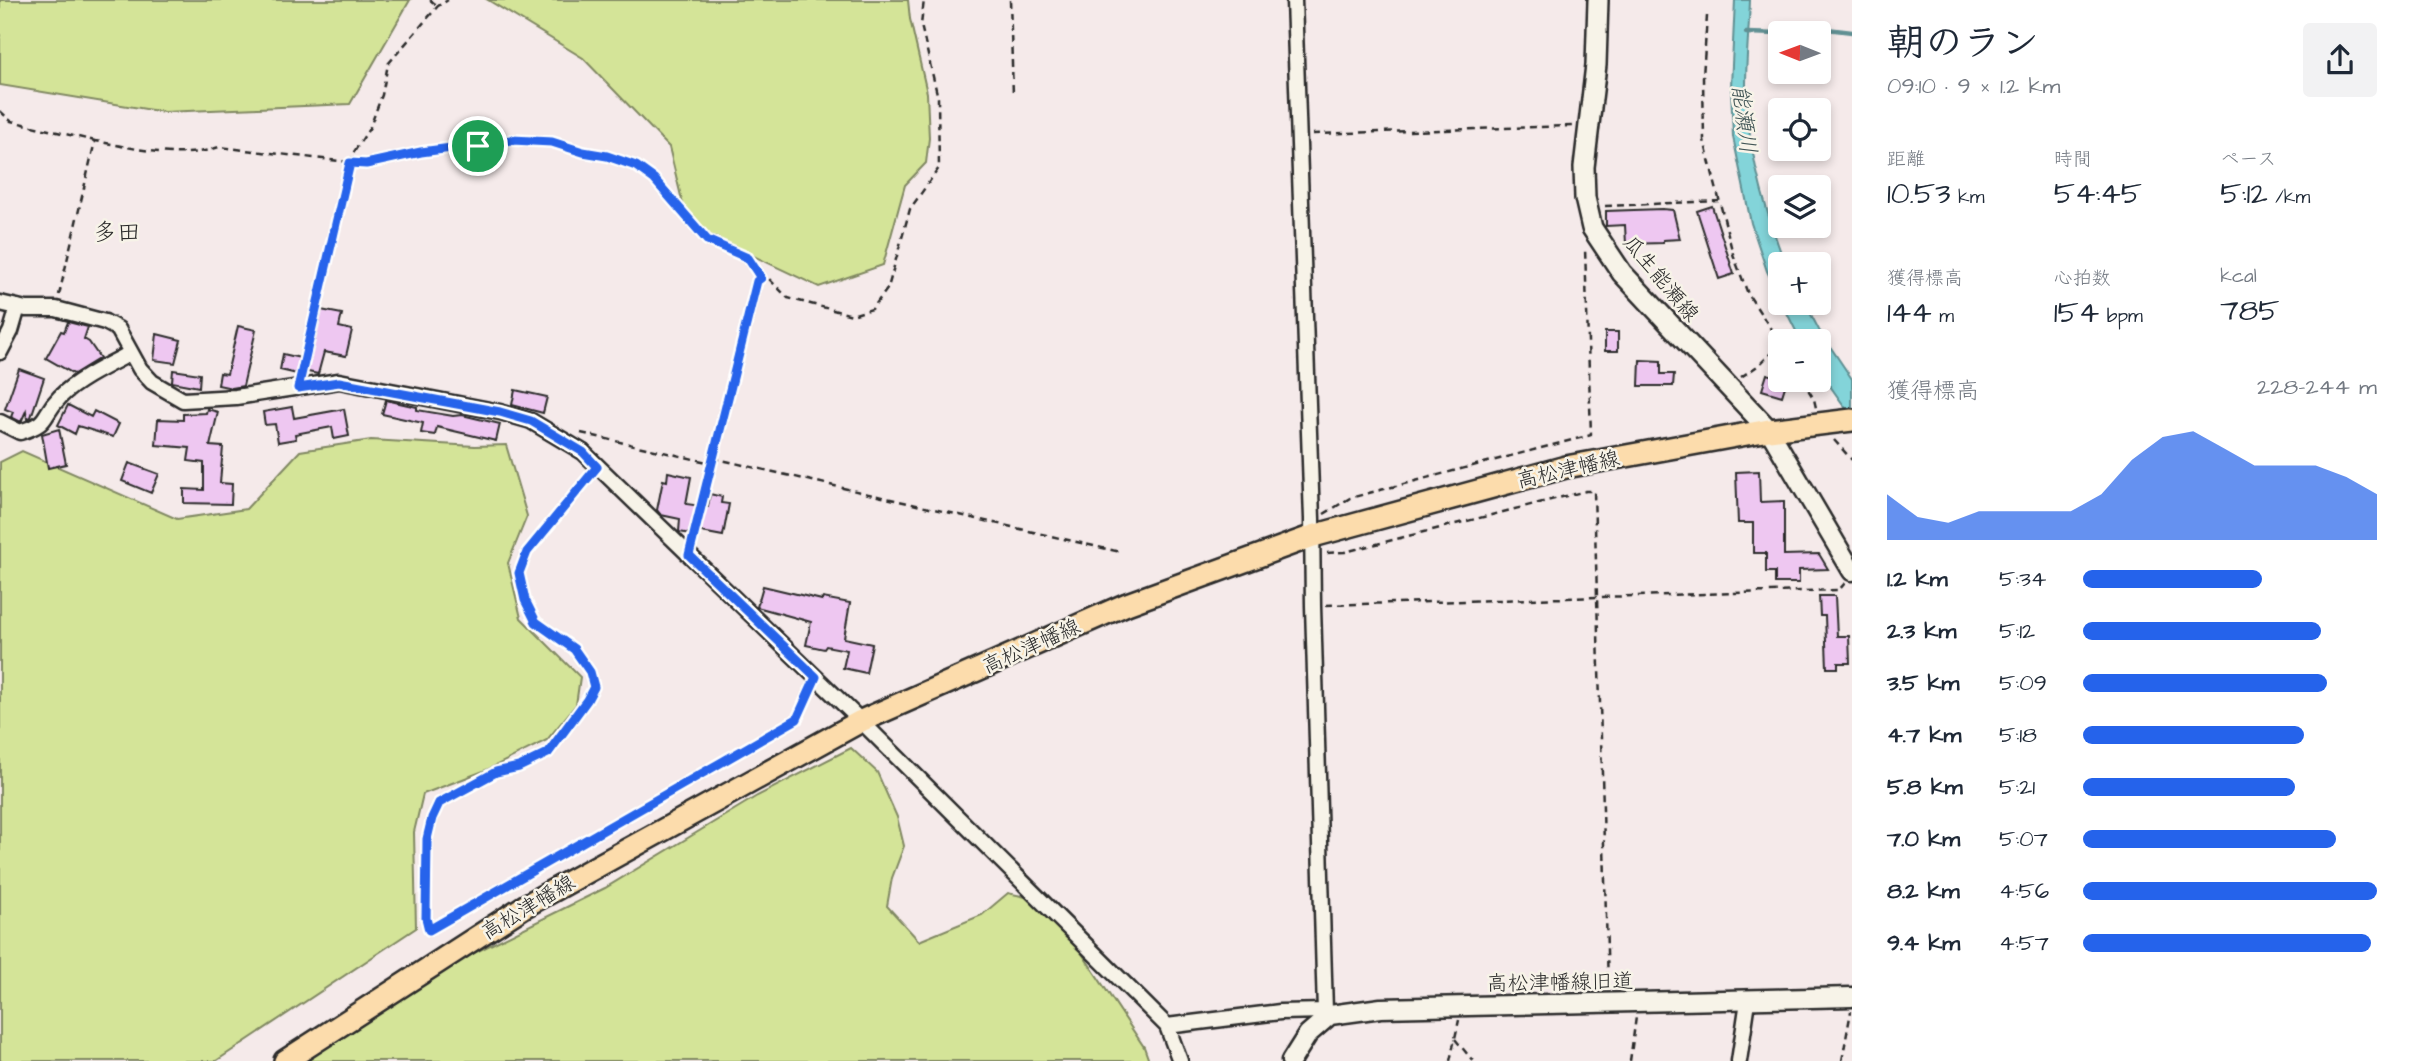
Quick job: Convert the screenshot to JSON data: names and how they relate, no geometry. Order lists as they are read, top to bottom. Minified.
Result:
{"streets":{"main road":["瓜生能瀬線","高松津幡線"],"street":["高松津幡線旧道"]},"crossings":[["瓜生能瀬線","高松津幡線"]],"districts":["多田"],"water":["能瀬川"],"north":"left","page":{"heading":["朝のラン","09:10 · 9 × 1.2 km"],"map_buttons":["+","−"],"stats":[["距離","10.53 km"],["時間","54:45"],["ペース","5:12 /km"],["獲得標高","144 m"],["心拍数","154 bpm"],["kcal","785"]],"chart":["獲得標高","228–244 m"],"list":[{"name":"1.2 km","note":"5:34"},{"name":"2.3 km","note":"5:12"},{"name":"3.5 km","note":"5:09"},{"name":"4.7 km","note":"5:18"},{"name":"5.8 km","note":"5:21"},{"name":"7.0 km","note":"5:07"},{"name":"8.2 km","note":"4:56"},{"name":"9.4 km","note":"4:57"}]}}
